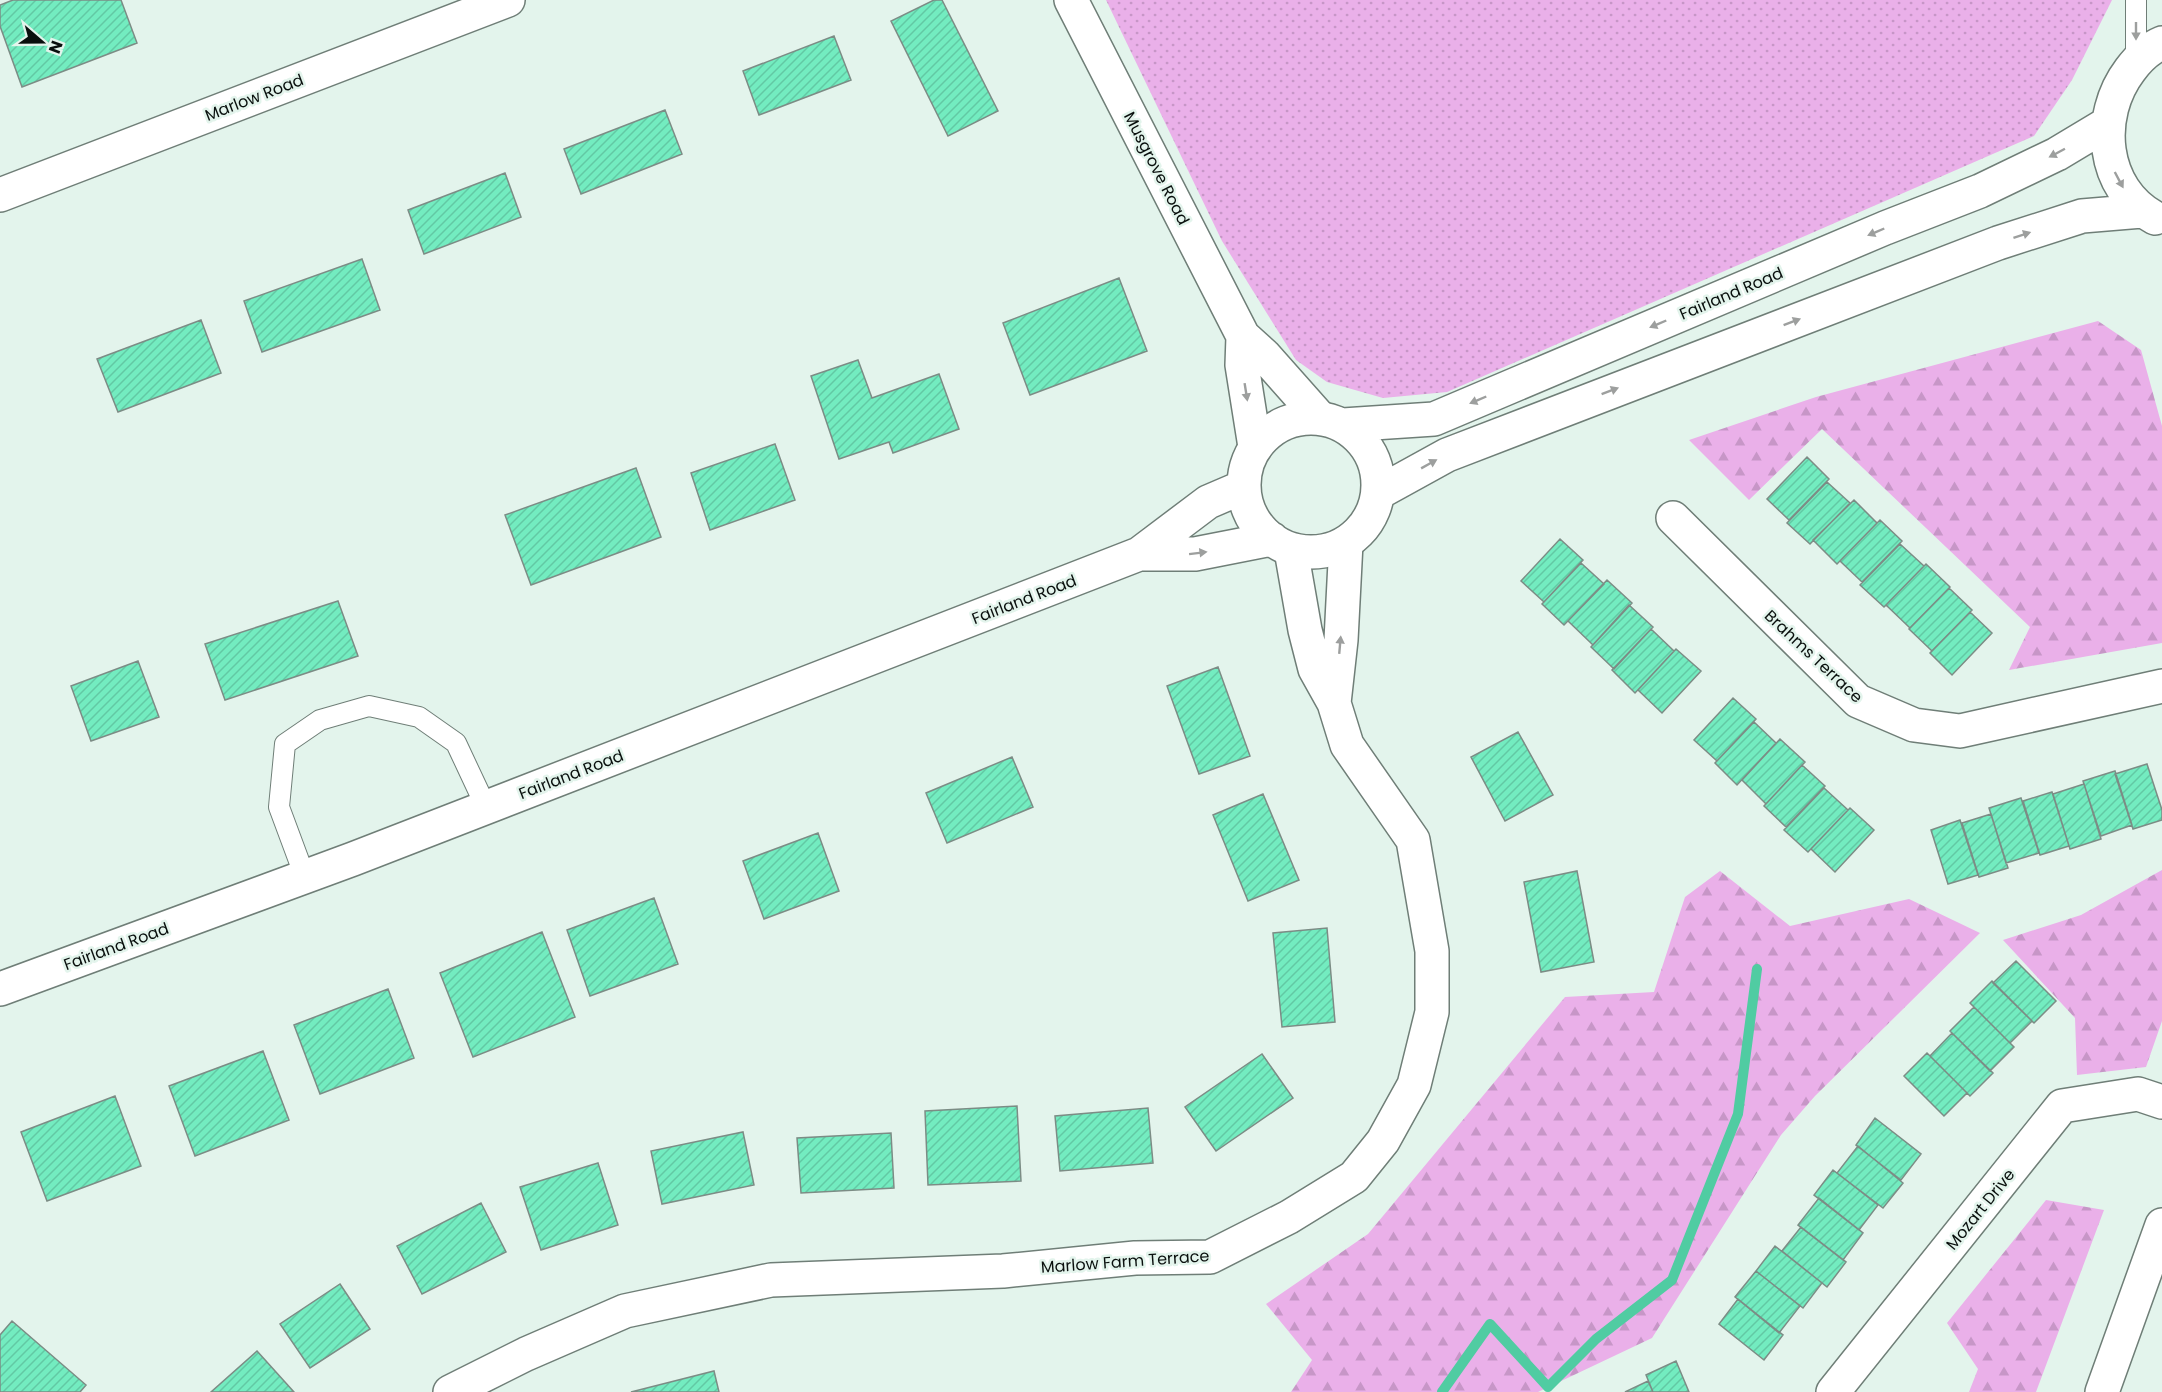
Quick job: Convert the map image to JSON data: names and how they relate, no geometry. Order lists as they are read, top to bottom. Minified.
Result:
{"streets":{"street":["Marlow Road","Musgrove Road","Fairland Road","Brahms Terrace","Mozart Drive","Marlow Farm Terrace"]},"crossings":[["Musgrove Road","Fairland Road"],["Musgrove Road","Marlow Farm Terrace"],["Fairland Road","Marlow Farm Terrace"]],"north":"right"}
